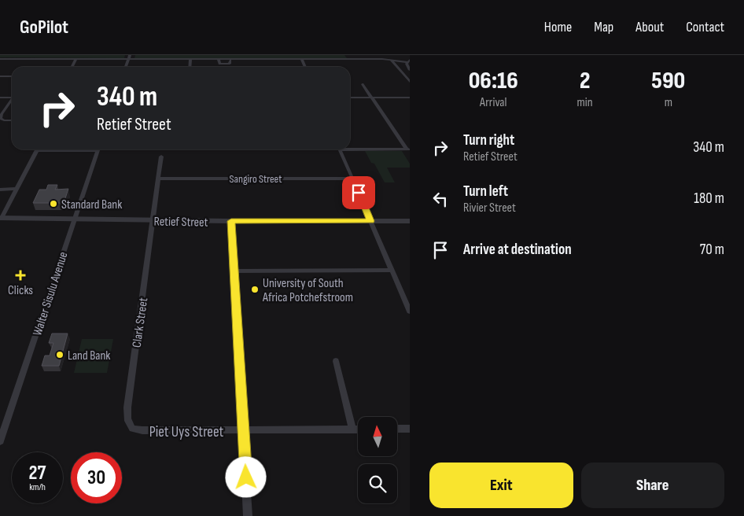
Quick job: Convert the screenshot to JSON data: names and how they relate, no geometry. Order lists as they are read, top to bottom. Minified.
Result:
{"streets":{"street":["Sangiro Street","Retief Street","Walter Sisulu Avenue","Clark Street","Piet Uys Street"]},"crossings":[["Sangiro Street","Clark Street"],["Retief Street","Walter Sisulu Avenue"],["Retief Street","Clark Street"],["Clark Street","Piet Uys Street"]],"places":{"other":["Standard Bank","University of South Africa Potchefstroom","Land Bank"],"health":["Clicks"]},"north":"top","page":{"header":"GoPilot","nav":["Home","Map","About","Contact"],"eta":["06:16","Arrival","2","min","590","m"],"turn":["340 m","Retief Street"],"list":[{"name":"Turn right","note":"Retief Street","value":"340 m"},{"name":"Turn left","note":"Rivier Street","value":"180 m"},{"name":"Arrive at destination","value":"70 m"}],"speed":"27 km/h","limit":"30","buttons":["Exit","Share"]}}
